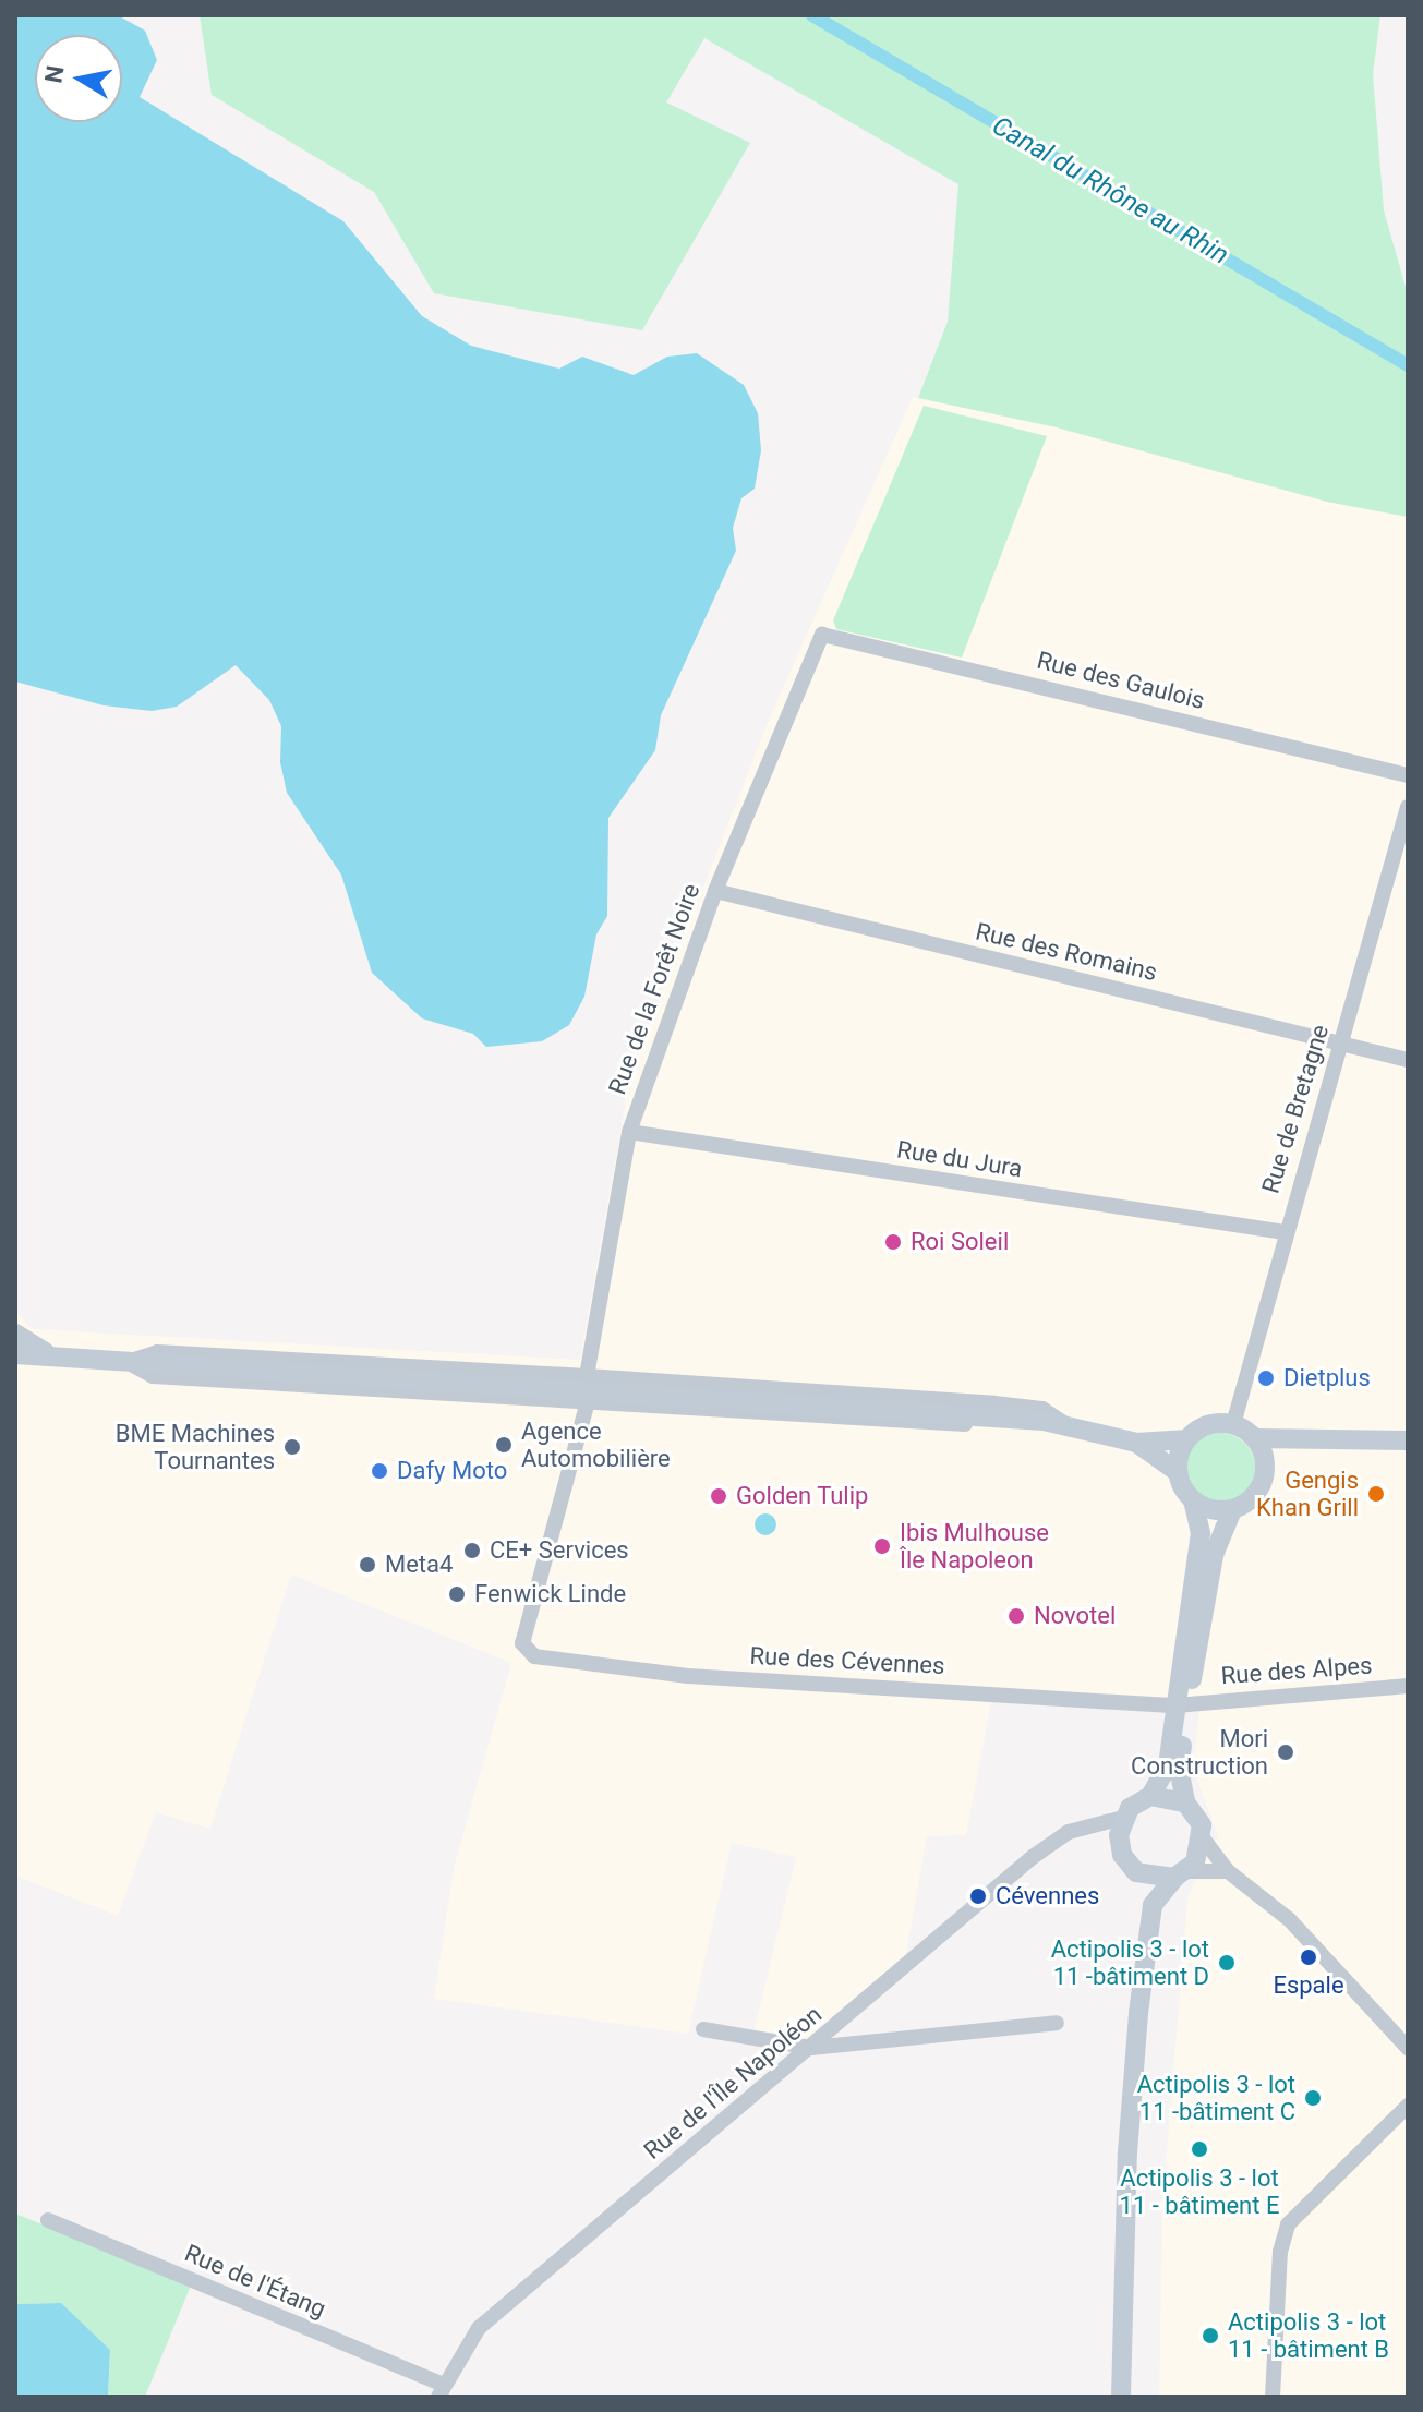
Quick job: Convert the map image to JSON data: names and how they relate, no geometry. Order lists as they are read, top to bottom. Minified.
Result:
{"streets":{"street":["Rue des Gaulois","Rue des Romains","Rue de la Forêt Noire","Rue de Bretagne","Rue du Jura","Rue des Cévennes","Rue des Alpes","Rue de l'Île Napoléon","Rue de l'Étang"]},"crossings":[["Rue des Gaulois","Rue de la Forêt Noire"],["Rue des Romains","Rue de la Forêt Noire"],["Rue des Romains","Rue de Bretagne"],["Rue de la Forêt Noire","Rue du Jura"],["Rue de Bretagne","Rue du Jura"],["Rue des Cévennes","Rue des Alpes"],["Rue de l'Île Napoléon","Rue de l'Étang"]],"water":["Canal du Rhône au Rhin"],"places":["Roi Soleil","Dietplus","Agence Automobilière","BME Machines Tournantes","Dafy Moto","Gengis Khan Grill","Golden Tulip","Ibis Mulhouse Île Napoleon","CE+ Services","Meta4","Fenwick Linde","Novotel","Mori Construction","Cévennes","Espale","Actipolis 3 - lot 11 -bâtiment D","Actipolis 3 - lot 11 -bâtiment C","Actipolis 3 - lot 11 - bâtiment E","Actipolis 3 - lot 11 - bâtiment B"],"north":"left"}
